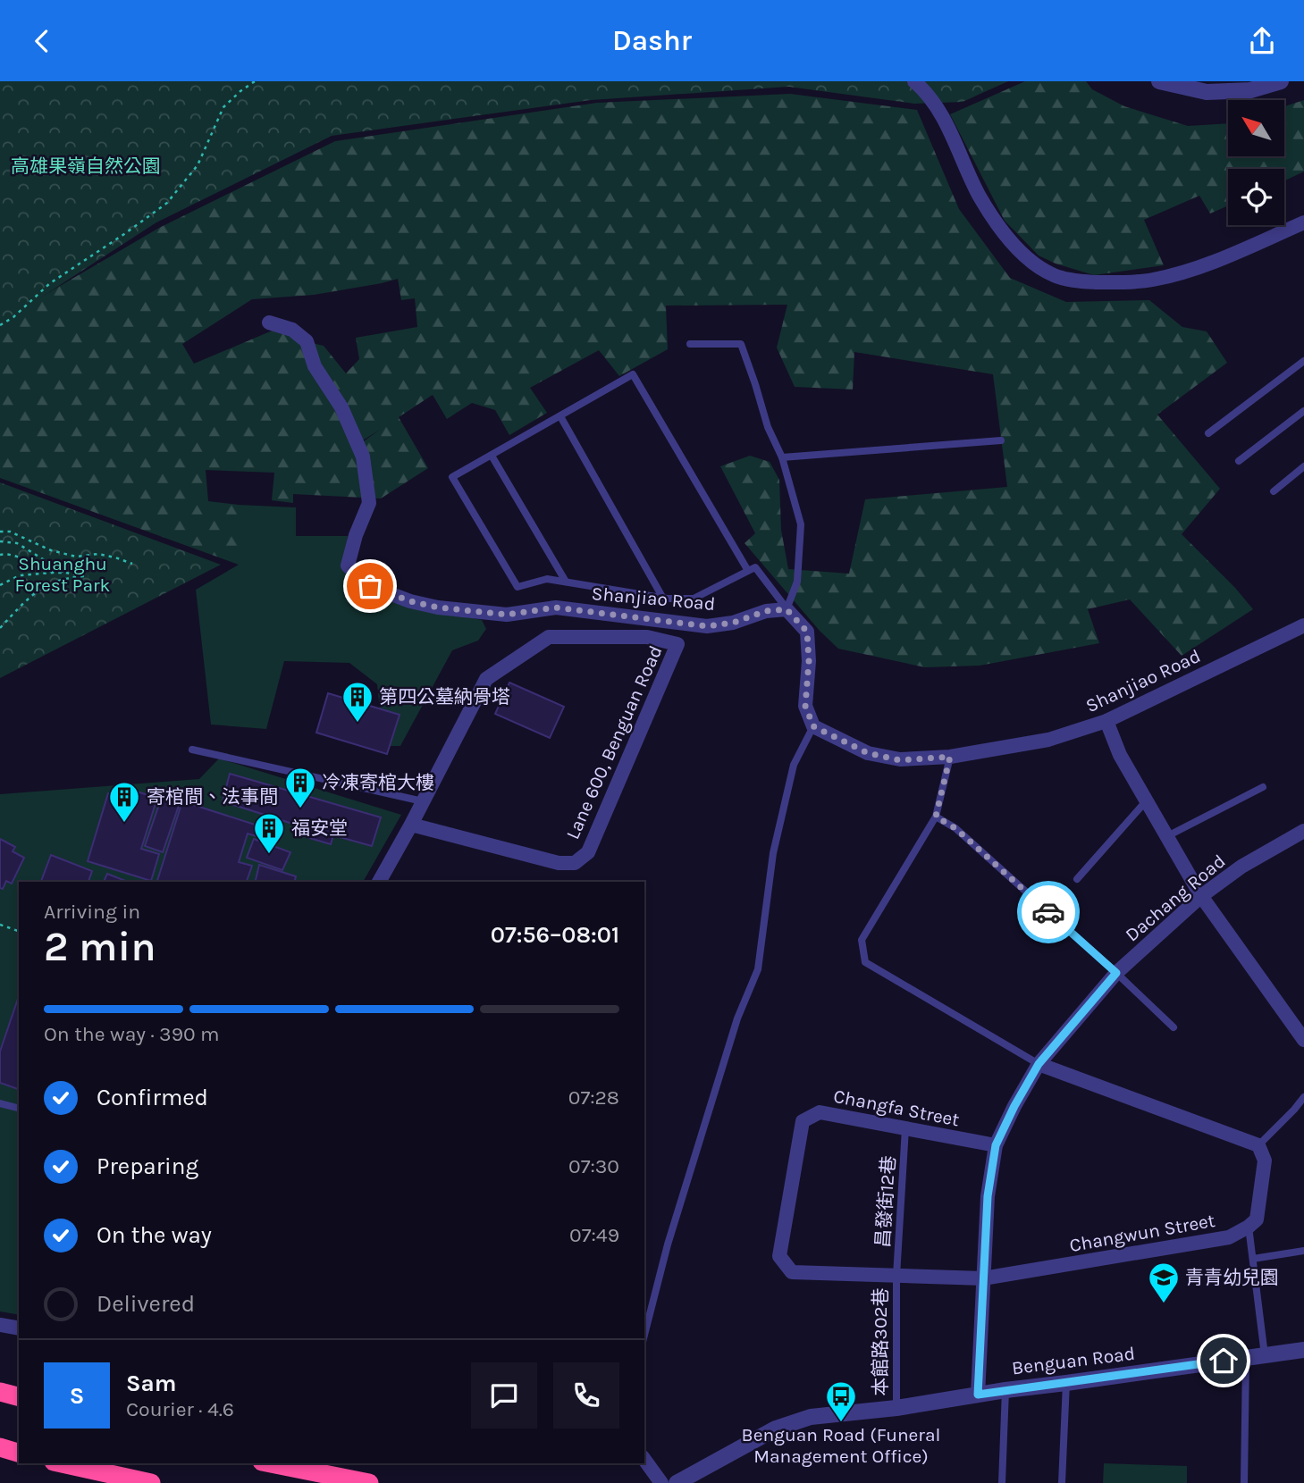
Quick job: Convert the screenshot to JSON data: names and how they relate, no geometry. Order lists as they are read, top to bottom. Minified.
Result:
{"streets":{"street":["Shanjiao Road","Lane 600, Benguan Road","Dachang Road","Changfa Street","Changwun Street","Benguan Road"],"lane":["昌發街12巷","本館路302巷"]},"crossings":[["Dachang Road","Changfa Street"],["Dachang Road","Changwun Street"],["Dachang Road","Benguan Road"],["Changfa Street","昌發街12巷"],["Changfa Street","Changwun Street"],["Changfa Street","本館路302巷"],["昌發街12巷","本館路302巷"],["本館路302巷","Benguan Road"]],"parks":["高雄果嶺自然公園","Shuanghu Forest Park"],"places":{"building":["第四公墓納骨塔","冷凍寄棺大樓","寄棺間、法事間","福安堂"],"school or university":["青青幼兒園"],"bus stop":["Benguan Road (Funeral Management Office)"]},"north":"top left","page":{"header":"Dashr","heading":["2 min","Arriving in","07:56–08:01"],"panel":["Sam","Courier · 4.6"],"bar":"On the way · 390 m","list":[["Confirmed","07:28"],["Preparing","07:30"],["On the way","07:49"],"Delivered"],"round":"S"}}
